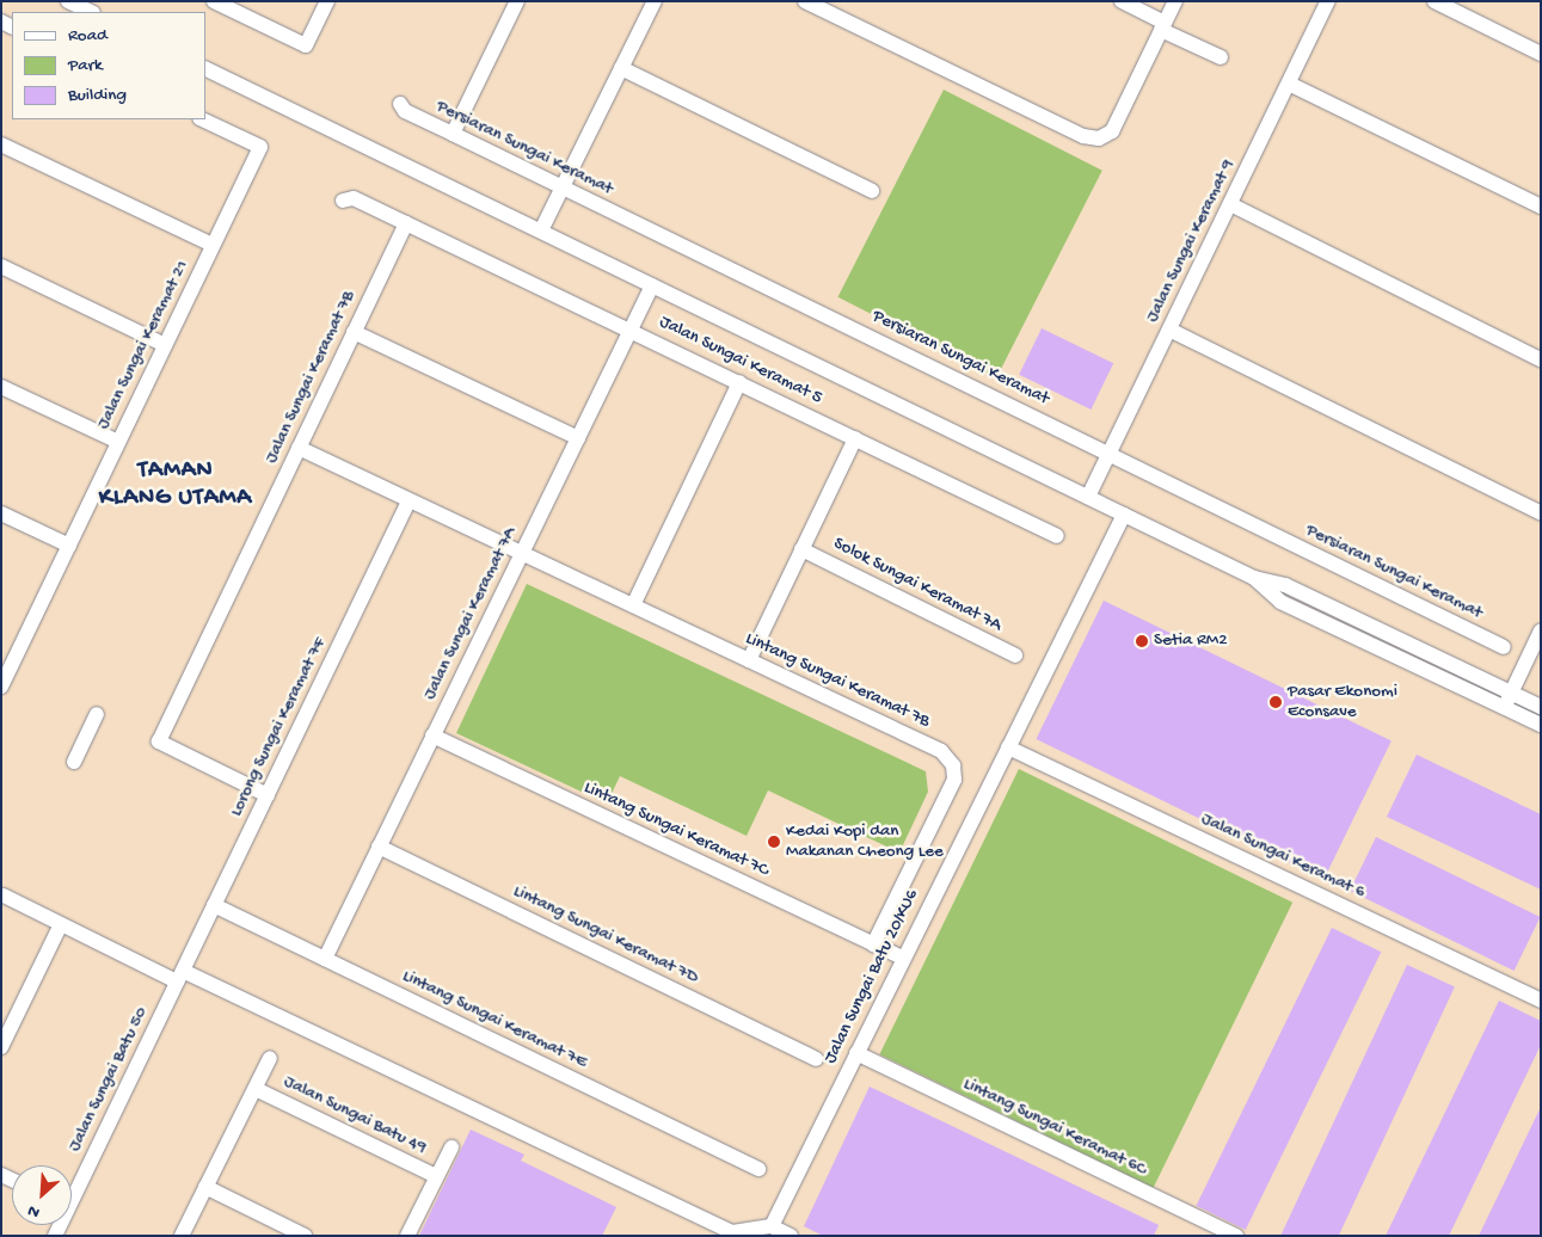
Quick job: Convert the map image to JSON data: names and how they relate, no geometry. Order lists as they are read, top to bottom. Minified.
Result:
{"streets":{"street":["Persiaran Sungai Keramat","Jalan Sungai Keramat 9","Jalan Sungai Keramat 21","Jalan Sungai Keramat 5","Jalan Sungai Keramat 7B","Solok Sungai Keramat 7A","Jalan Sungai Keramat 7A","Lintang Sungai Keramat 7B","Lorong Sungai Keramat 7F","Lintang Sungai Keramat 7C","Jalan Sungai Keramat 6","Lintang Sungai Keramat 7D","Jalan Sungai Batu 20/KU6","Lintang Sungai Keramat 7E","Jalan Sungai Batu 50","Jalan Sungai Batu 49","Lintang Sungai Keramat 6C"]},"crossings":[["Persiaran Sungai Keramat","Jalan Sungai Keramat 9"],["Jalan Sungai Keramat 5","Jalan Sungai Keramat 7B"],["Jalan Sungai Keramat 5","Jalan Sungai Keramat 7A"],["Jalan Sungai Keramat 7B","Lintang Sungai Keramat 7B"],["Jalan Sungai Keramat 7B","Lorong Sungai Keramat 7F"],["Jalan Sungai Keramat 7A","Lintang Sungai Keramat 7B"],["Jalan Sungai Keramat 7A","Lintang Sungai Keramat 7C"],["Jalan Sungai Keramat 7A","Lintang Sungai Keramat 7D"],["Jalan Sungai Keramat 7A","Lintang Sungai Keramat 7E"],["Lintang Sungai Keramat 7B","Lorong Sungai Keramat 7F"],["Lintang Sungai Keramat 7B","Lintang Sungai Keramat 7C"],["Lorong Sungai Keramat 7F","Lintang Sungai Keramat 7E"],["Lorong Sungai Keramat 7F","Jalan Sungai Batu 50"],["Lintang Sungai Keramat 7C","Jalan Sungai Batu 20/KU6"],["Jalan Sungai Keramat 6","Jalan Sungai Batu 20/KU6"],["Jalan Sungai Batu 20/KU6","Lintang Sungai Keramat 6C"]],"districts":["TAMAN KLANG UTAMA"],"places":["Setia RM2","Pasar Ekonomi Econsave","Kedai Kopi dan Makanan Cheong Lee"],"legend":["Road","Park","Building"],"north":"bottom left"}
